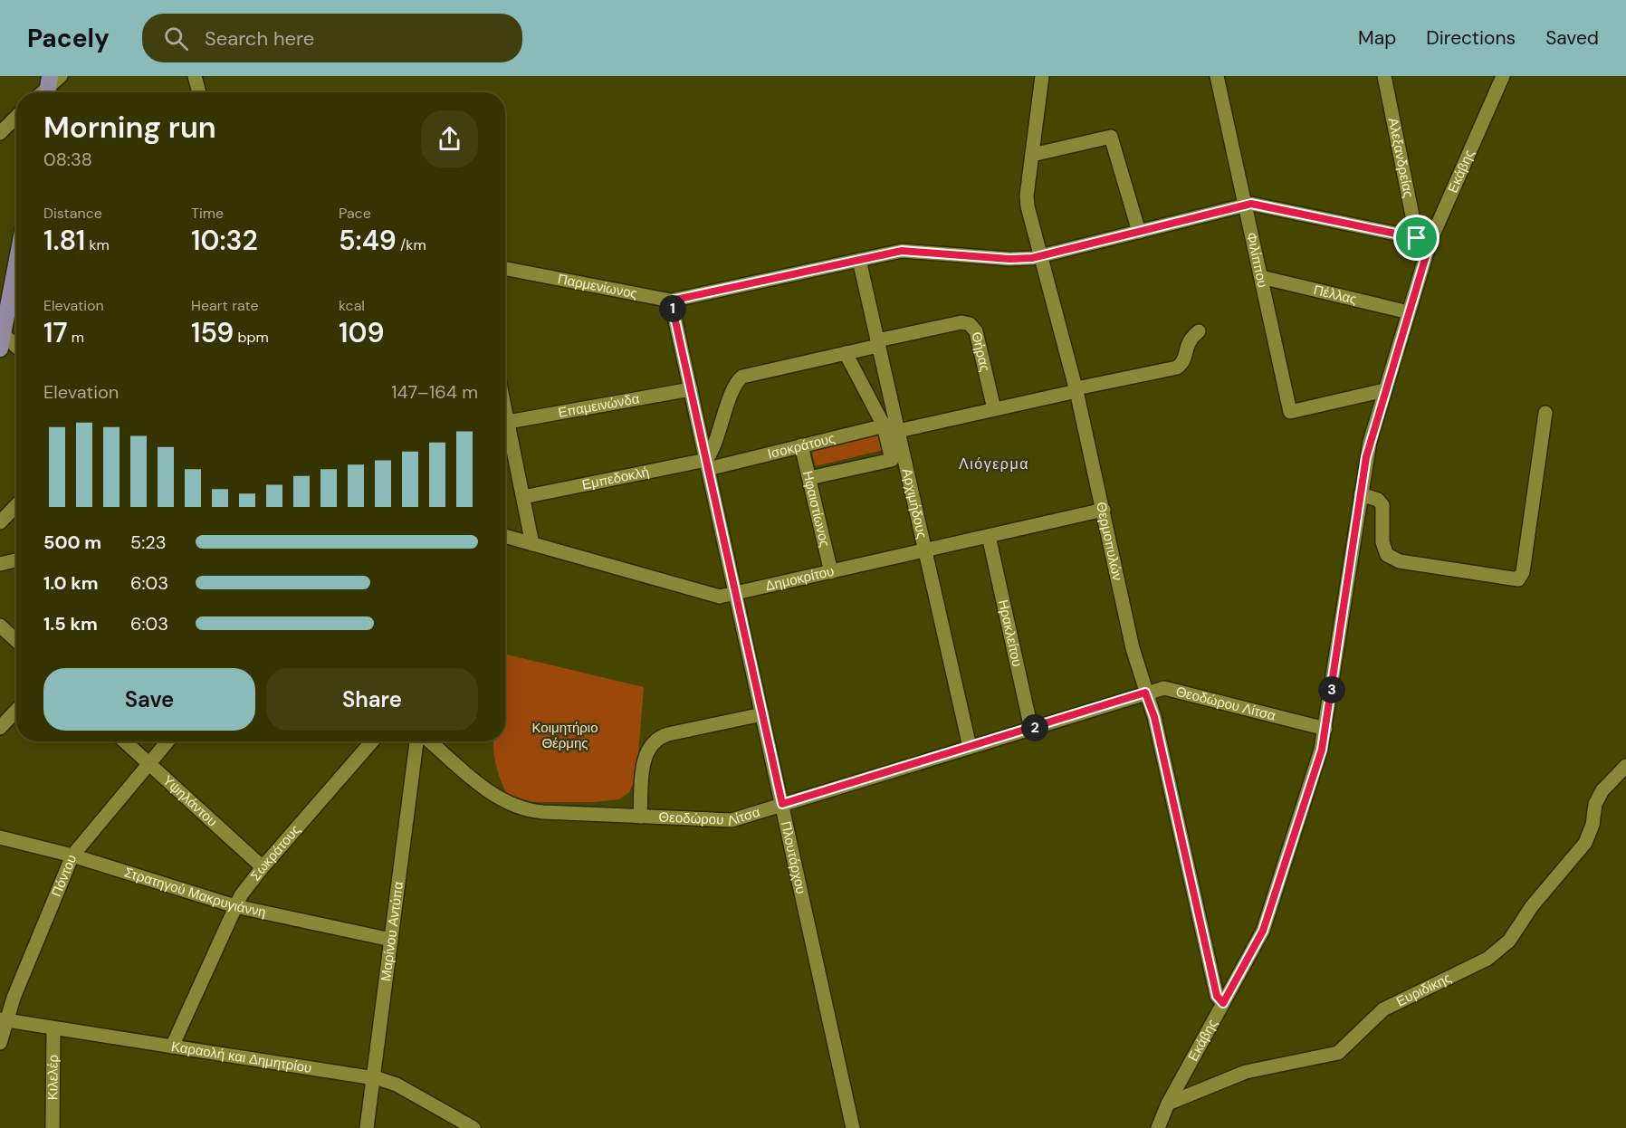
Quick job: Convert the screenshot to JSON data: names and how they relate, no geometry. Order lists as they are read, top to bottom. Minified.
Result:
{"streets":{"street":["Αλεξανδρείας","Εκάβης","Φιλίππου","Παρμενίωνος","Πέλλας","Θήρας","Επαμεινώνδα","Ισοκράτους","Εμπεδοκλή","Αρχιμήδους","Ηφαιστίωνος","Θερμοπυλών","Δημοκρίτου","Ηρακλείτου","Θεοδώρου Λίτσα","Υψηλάντου","Σωκράτους","Πλουτάρχου","Πόντου","Στρατηγού Μακρυγιάννη","Μαρίνου Αντύπα","Ευριδίκης","Καραολή και Δημητρίου","Κιλελέρ"]},"crossings":[["Αλεξανδρείας","Εκάβης"],["Αλεξανδρείας","Παρμενίωνος"],["Εκάβης","Φιλίππου"],["Εκάβης","Παρμενίωνος"],["Εκάβης","Πέλλας"],["Εκάβης","Θερμοπυλών"],["Εκάβης","Θεοδώρου Λίτσα"],["Εκάβης","Ευριδίκης"],["Φιλίππου","Παρμενίωνος"],["Φιλίππου","Πέλλας"],["Παρμενίωνος","Αρχιμήδους"],["Παρμενίωνος","Θερμοπυλών"],["Παρμενίωνος","Πλουτάρχου"],["Θήρας","Ισοκράτους"],["Θήρας","Αρχιμήδους"],["Επαμεινώνδα","Πλουτάρχου"],["Ισοκράτους","Εμπεδοκλή"],["Ισοκράτους","Αρχιμήδους"],["Ισοκράτους","Ηφαιστίωνος"],["Ισοκράτους","Θερμοπυλών"],["Ισοκράτους","Πλουτάρχου"],["Εμπεδοκλή","Πλουτάρχου"],["Αρχιμήδους","Δημοκρίτου"],["Αρχιμήδους","Θεοδώρου Λίτσα"],["Ηφαιστίωνος","Δημοκρίτου"],["Θερμοπυλών","Δημοκρίτου"],["Θερμοπυλών","Θεοδώρου Λίτσα"],["Δημοκρίτου","Ηρακλείτου"],["Δημοκρίτου","Πλουτάρχου"],["Ηρακλείτου","Θεοδώρου Λίτσα"],["Θεοδώρου Λίτσα","Πλουτάρχου"],["Υψηλάντου","Σωκράτους"],["Υψηλάντου","Πόντου"],["Σωκράτους","Στρατηγού Μακρυγιάννη"],["Σωκράτους","Καραολή και Δημητρίου"],["Πόντου","Στρατηγού Μακρυγιάννη"],["Πόντου","Καραολή και Δημητρίου"],["Στρατηγού Μακρυγιάννη","Μαρίνου Αντύπα"],["Μαρίνου Αντύπα","Καραολή και Δημητρίου"],["Καραολή και Δημητρίου","Κιλελέρ"]],"districts":["Λιόγερμα"],"parks":["Κοιμητήριο Θέρμης"],"page":{"header":"Pacely","search":"Search here","nav":["Map","Directions","Saved"],"heading":["Morning run","08:38"],"stats":[["Distance","1.81 km"],["Time","10:32"],["Pace","5:49 /km"],["Elevation","17 m"],["Heart rate","159 bpm"],["kcal","109"]],"pins":["1","3","2"],"chart":["Elevation","147–164 m"],"list":[{"name":"500 m","note":"5:23"},{"name":"1.0 km","note":"6:03"},{"name":"1.5 km","note":"6:03"}],"buttons":["Save","Share"]}}
